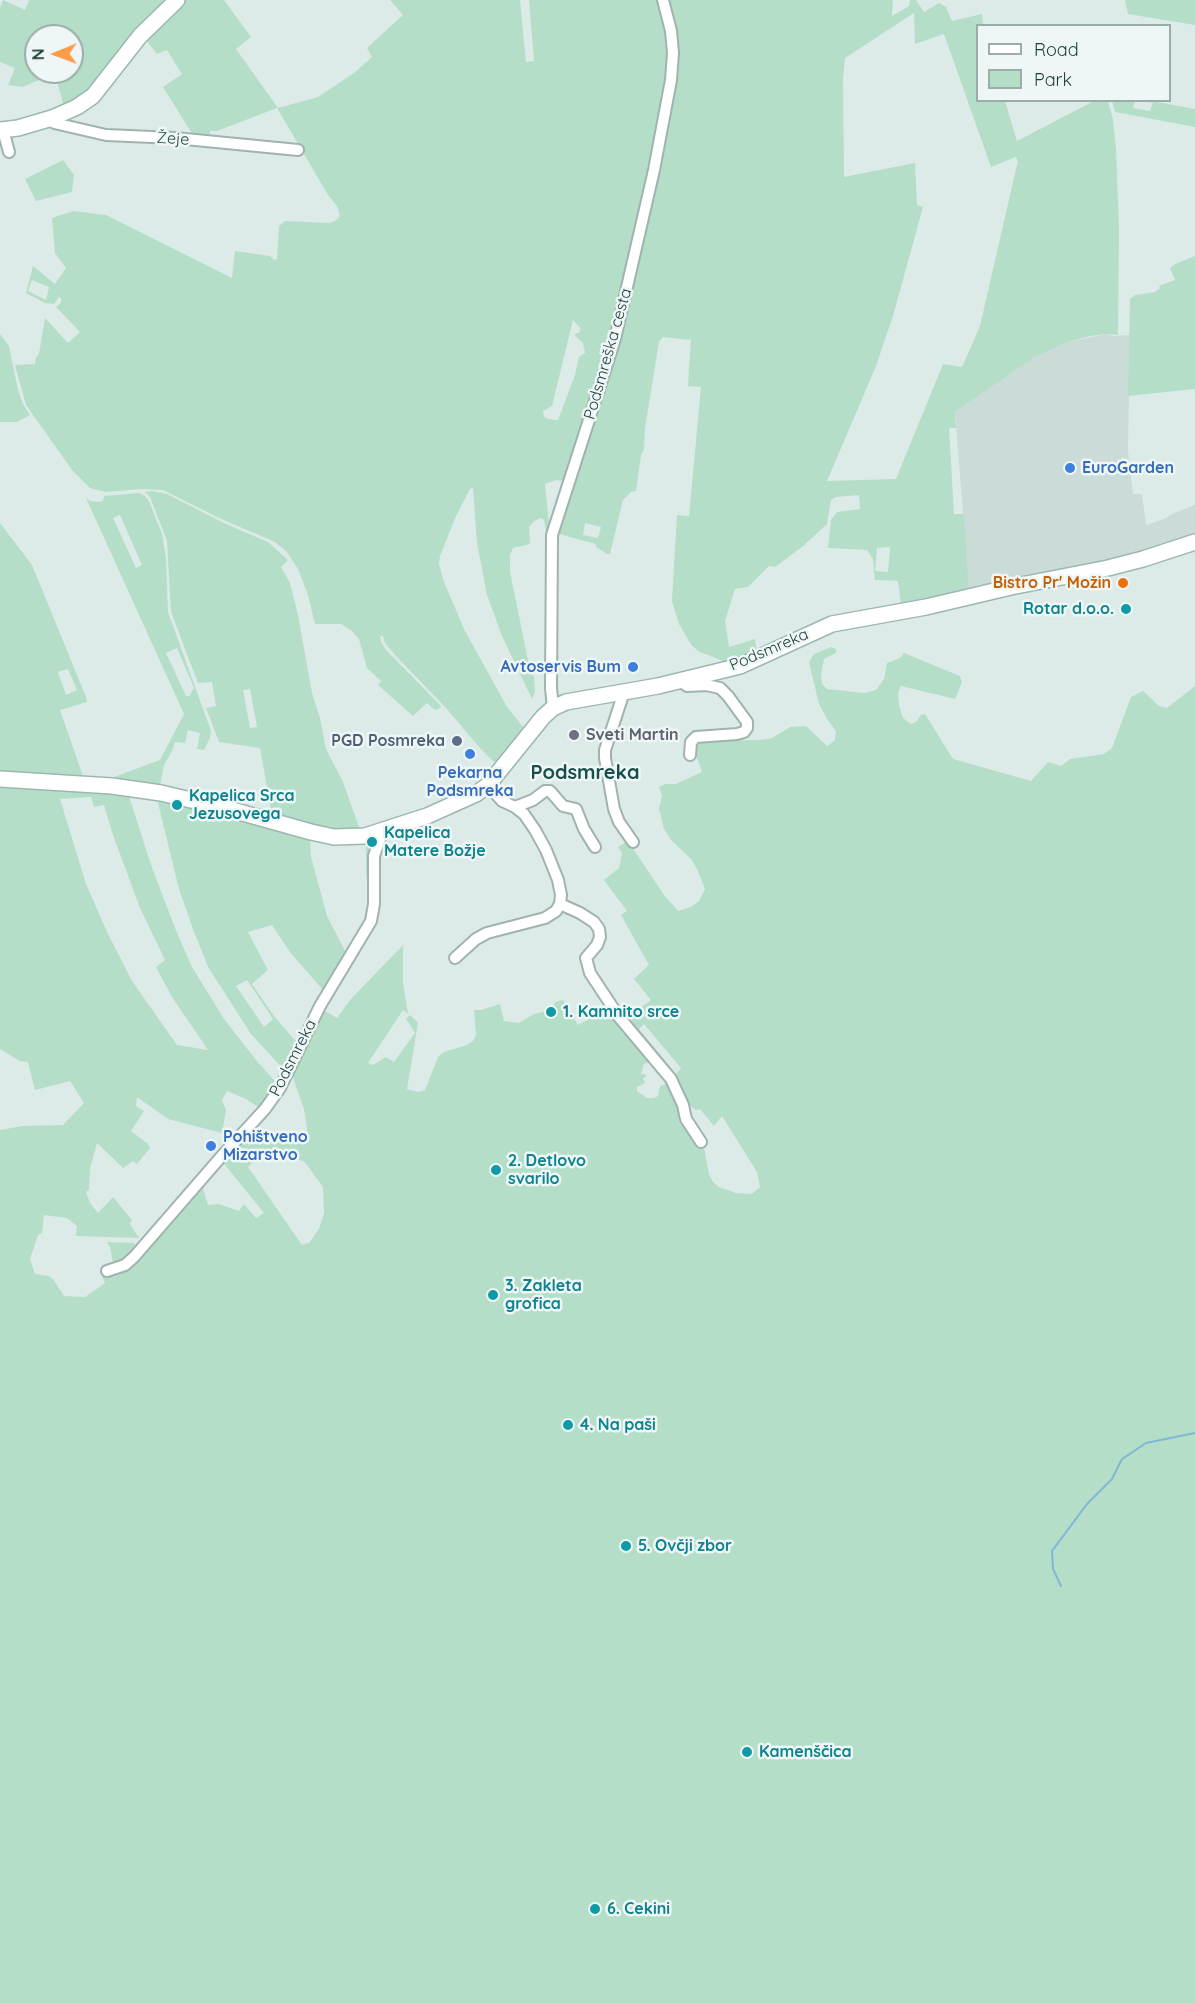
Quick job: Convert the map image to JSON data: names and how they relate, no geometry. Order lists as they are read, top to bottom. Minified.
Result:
{"streets":{"street":["Žeje","Podsmreška cesta","Podsmreka"]},"crossings":[["Podsmreška cesta","Podsmreka"]],"districts":["Podsmreka"],"places":["EuroGarden","Bistro Pr' Možin","Rotar d.o.o.","Avtoservis Bum","Sveti Martin","PGD Posmreka","Pekarna Podsmreka","Kapelica Srca Jezusovega","Kapelica Matere Božje","1. Kamnito srce","Pohištveno Mizarstvo","2. Detlovo svarilo","3. Zakleta grofica","4. Na paši","5. Ovčji zbor","Kamenščica","6. Cekini"],"legend":["Road","Park"],"north":"left"}
